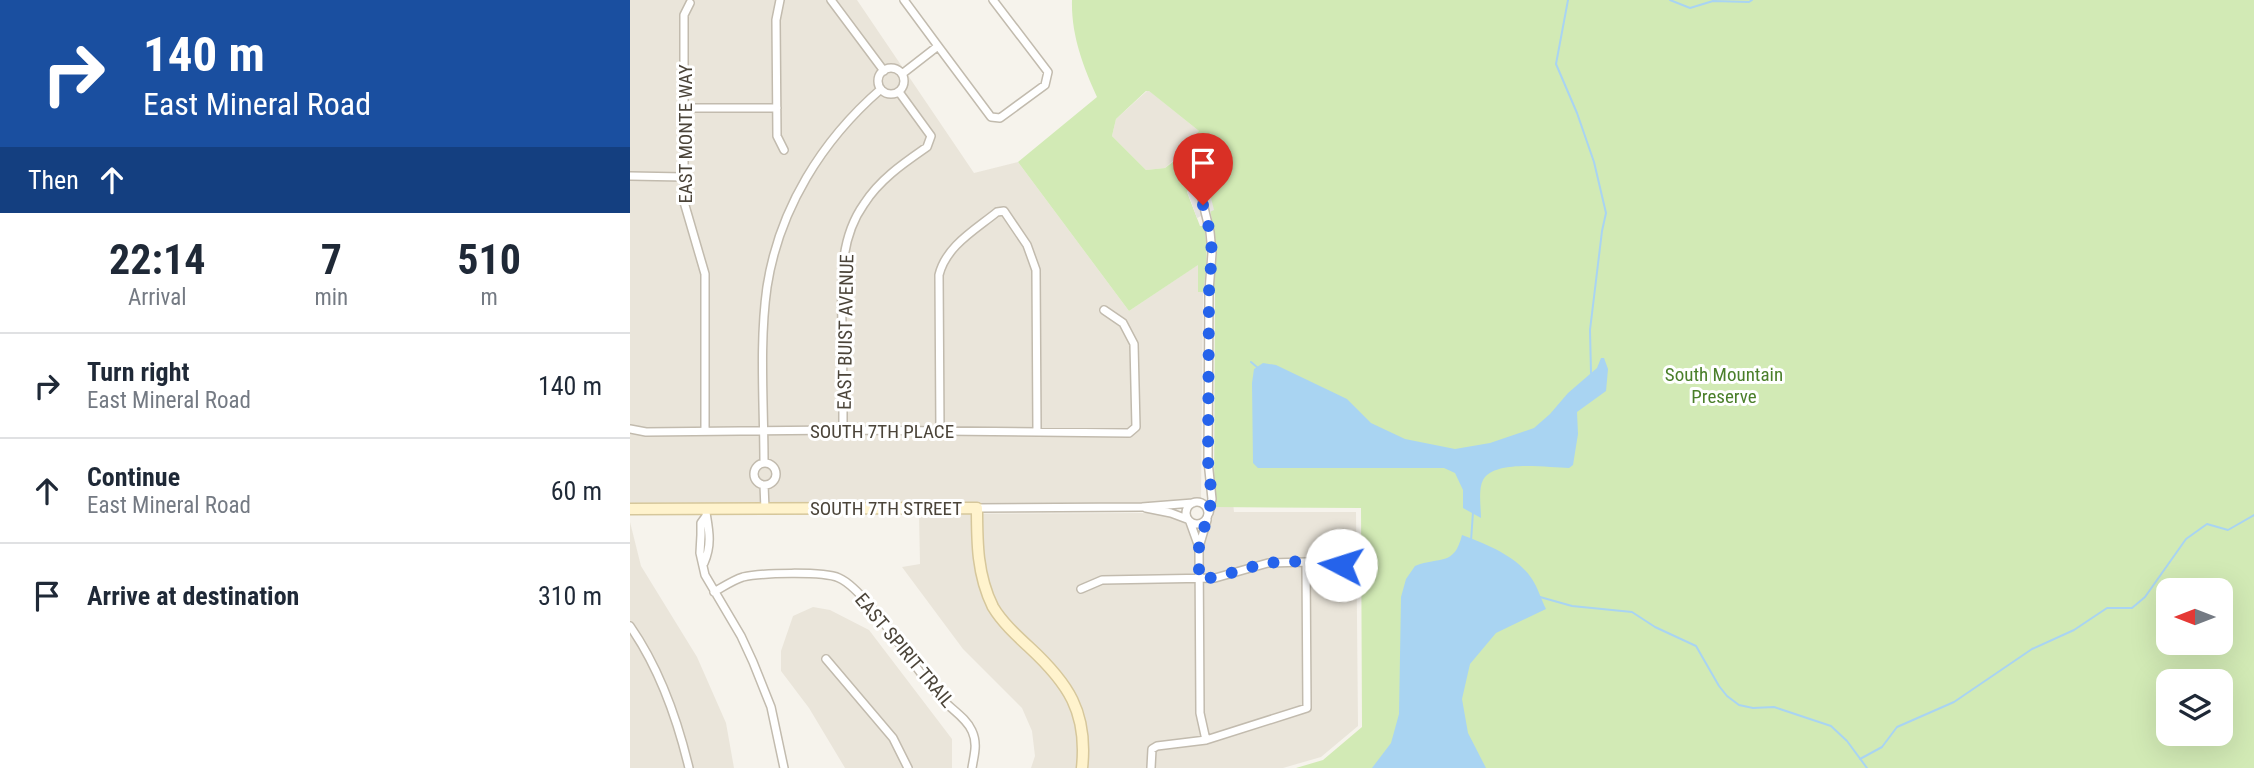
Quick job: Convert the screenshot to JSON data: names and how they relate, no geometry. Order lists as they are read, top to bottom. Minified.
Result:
{"streets":{"street":["EAST MONTE WAY","EAST BUIST AVENUE","SOUTH 7TH PLACE","SOUTH 7TH STREET","EAST SPIRIT TRAIL"]},"crossings":[["EAST MONTE WAY","SOUTH 7TH PLACE"],["EAST BUIST AVENUE","SOUTH 7TH PLACE"]],"parks":["South Mountain Preserve"],"north":"left","page":{"turn":["140 m","East Mineral Road"],"then":"Then","eta":["22:14","Arrival","7","min","510","m"],"list":[{"name":"Turn right","note":"East Mineral Road","value":"140 m"},{"name":"Continue","note":"East Mineral Road","value":"60 m"},{"name":"Arrive at destination","value":"310 m"}]}}
